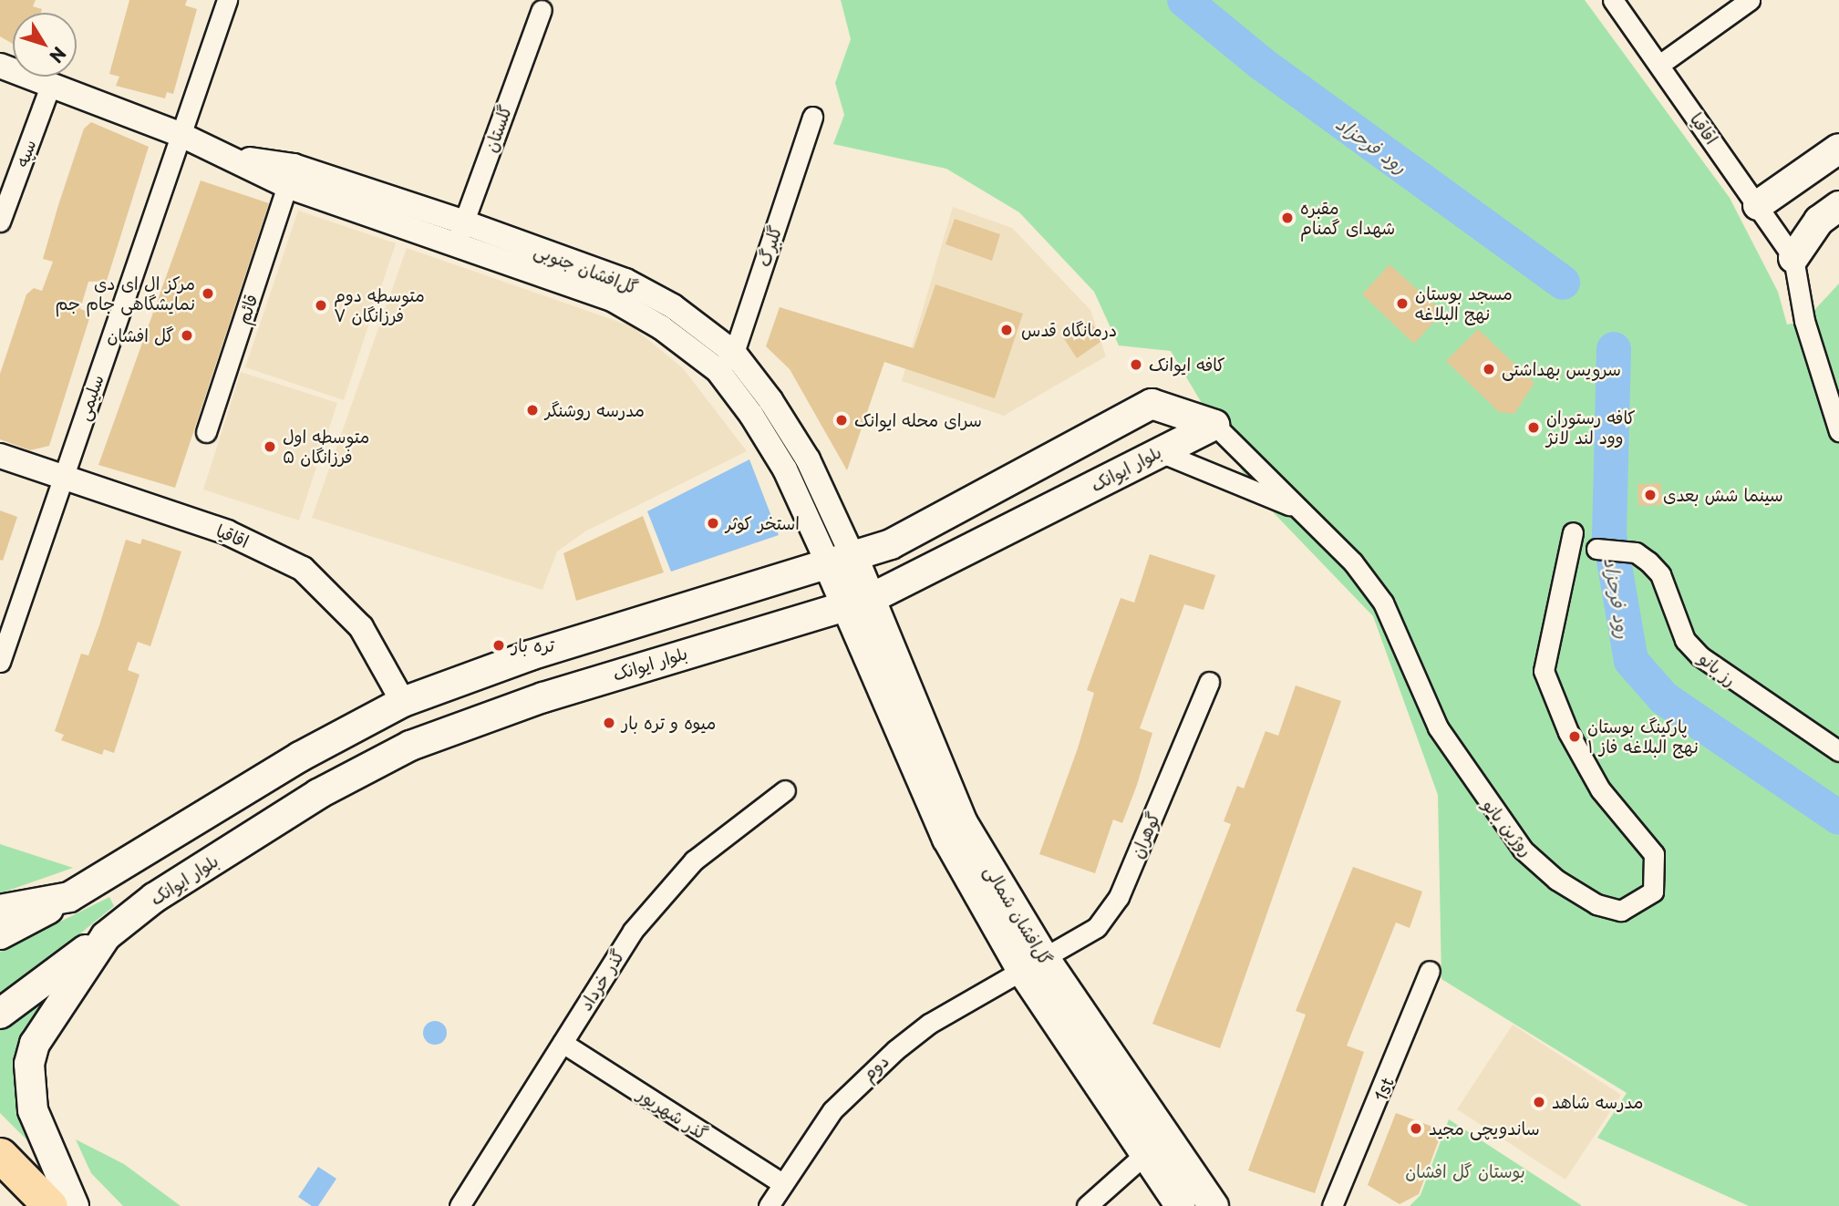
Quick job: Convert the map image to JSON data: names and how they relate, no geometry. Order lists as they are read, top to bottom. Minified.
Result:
{"streets":{"main road":["بلوار ایوانک","گل‌افشان شمالی"],"street":["گلستان","اقاقیا","سپه","گلبرگ","گل‌افشان جنوبی","قائم","سلیمی","رز بانو","روژین بانو","گوهران","گذر خرداد","دوم","1st","گذر شهریور"]},"crossings":[["گلستان","گل‌افشان جنوبی"],["اقاقیا","سلیمی"],["سپه","گل‌افشان جنوبی"],["گلبرگ","گل‌افشان جنوبی"],["گل‌افشان جنوبی","قائم"],["گل‌افشان جنوبی","سلیمی"],["گل‌افشان جنوبی","گل‌افشان شمالی"],["بلوار ایوانک","گل‌افشان شمالی"],["گوهران","گل‌افشان شمالی"],["گوهران","دوم"],["گل‌افشان شمالی","دوم"],["گذر خرداد","گذر شهریور"],["دوم","گذر شهریور"]],"water":["رود فرحزاد"],"parks":["بوستان گل افشان"],"places":["مقبره شهدای گمنام","مرکز ال ای دی نمایشگاهی جام جم","مسجد بوستان نهج البلاغه","متوسطه دوم فرزانگان ۷","درمانگاه قدس","گل افشان","کافه ایوانک","سرویس بهداشتی","مدرسه روشنگر","سرای محله ایوانک","کافه رستوران وود لند لانژ","متوسطه اول فرزانگان ۵","سینما شش بعدی","استخر کوثر","تره بار","میوه و تره بار","پارکینگ بوستان نهج البلاغه فاز ۱","مدرسه شاهد","ساندویچی مجید"],"north":"bottom right"}
